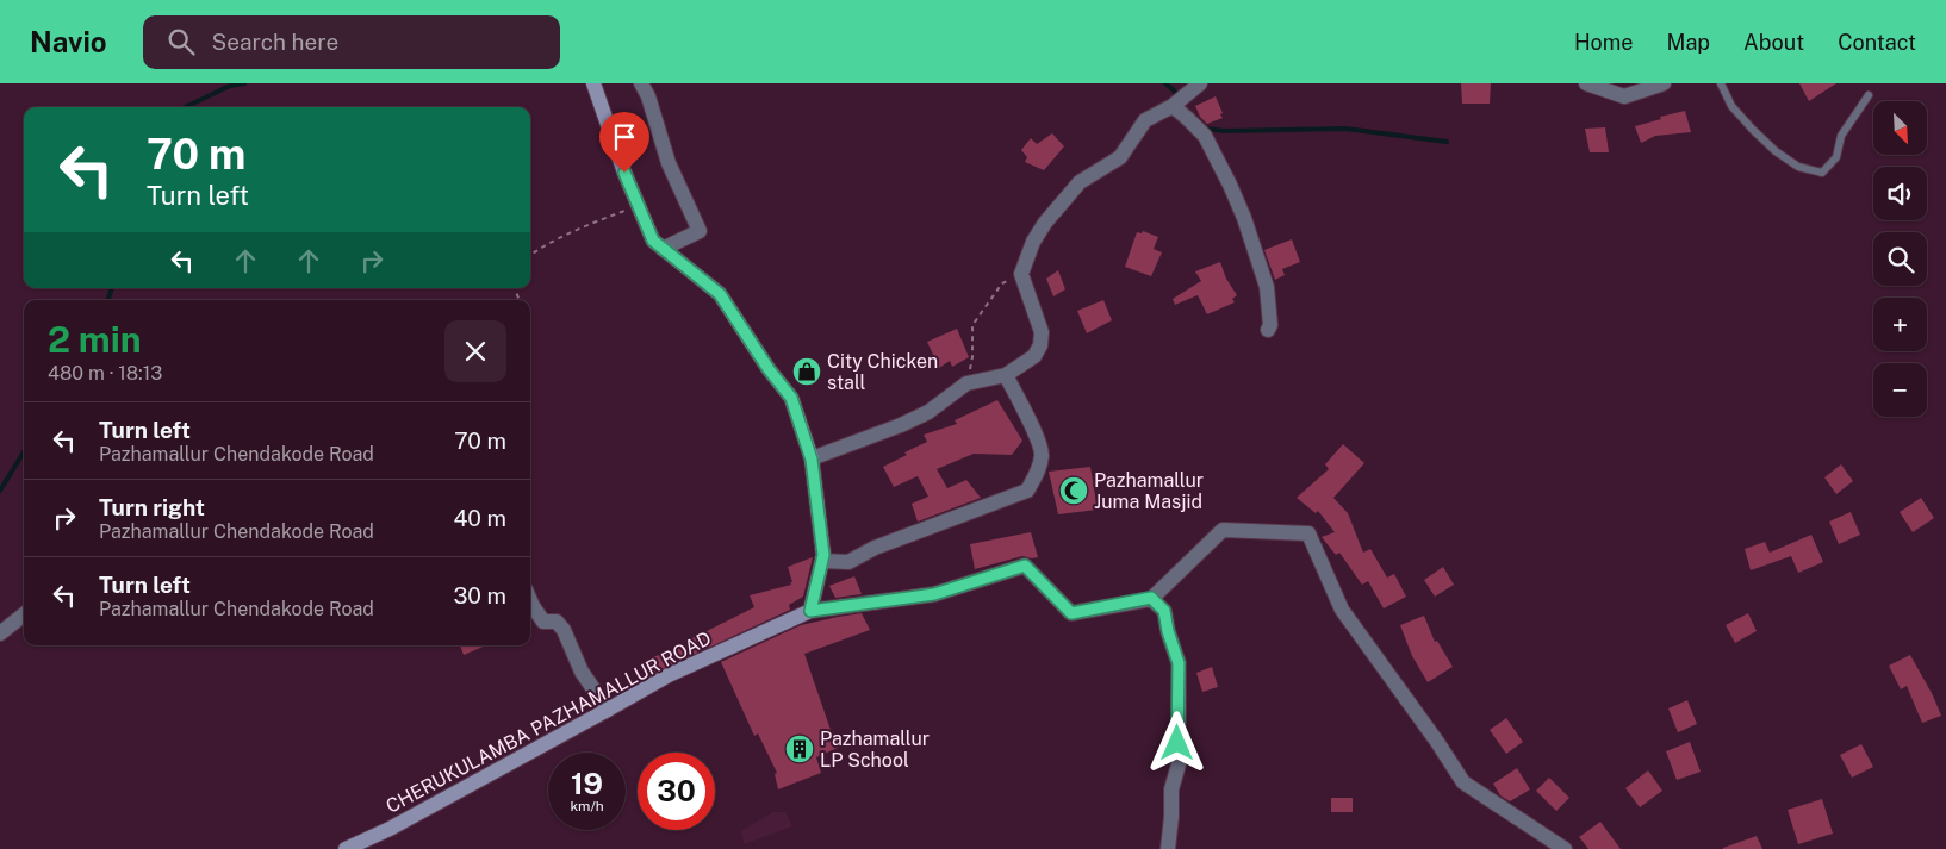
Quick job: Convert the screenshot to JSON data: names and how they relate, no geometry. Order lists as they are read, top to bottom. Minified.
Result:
{"streets":{"street":["CHERUKULAMBA PAZHAMALLUR ROAD"]},"places":{"shop":["City Chicken stall"],"mosque":["Pazhamallur Juma Masjid"],"building":["Pazhamallur LP School"]},"north":"bottom right","page":{"header":"Navio","search":"Search here","nav":["Home","Map","About","Contact"],"map_buttons":["+","−"],"turn":["70 m","Turn left"],"heading":["2 min","480 m · 18:13"],"list":[{"name":"Turn left","note":"Pazhamallur Chendakode Road","value":"70 m"},{"name":"Turn right","note":"Pazhamallur Chendakode Road","value":"40 m"},{"name":"Turn left","note":"Pazhamallur Chendakode Road","value":"30 m"}],"speed":"19 km/h","limit":"30"}}
